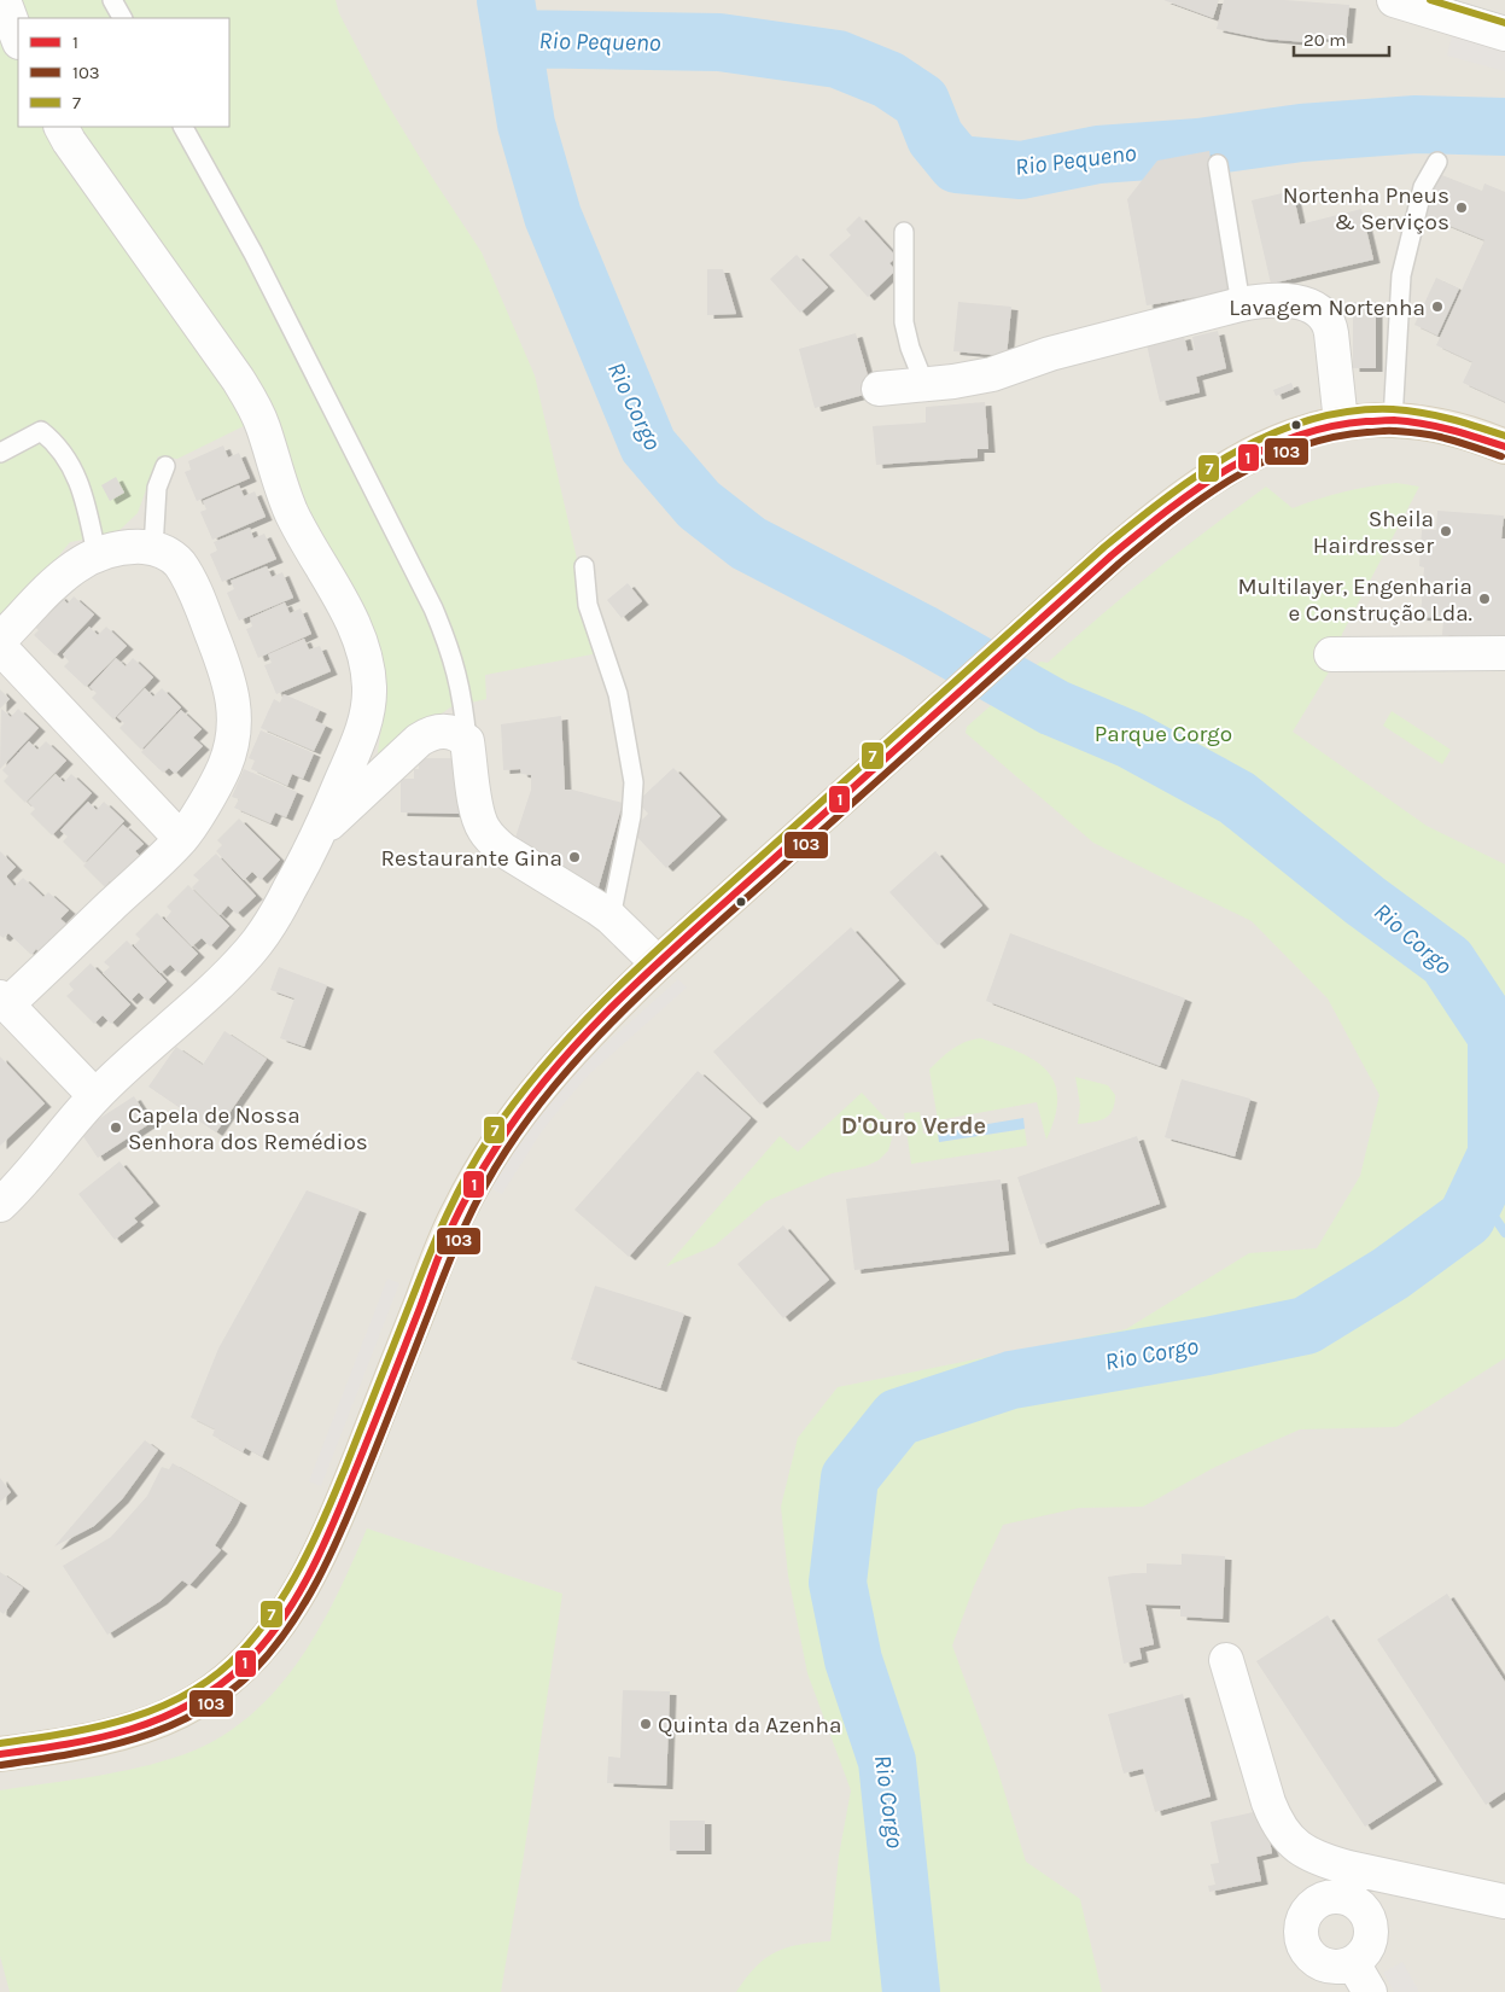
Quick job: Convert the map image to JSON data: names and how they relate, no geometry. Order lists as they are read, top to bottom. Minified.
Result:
{"districts":["D'Ouro Verde"],"water":["Rio Pequeno","Rio Corgo"],"parks":["Parque Corgo"],"places":["Nortenha Pneus & Serviços","Lavagem Nortenha","Sheila Hairdresser","Multilayer, Engenharia e Construção Lda.","Restaurante Gina","Capela de Nossa Senhora dos Remédios","Quinta da Azenha"],"lines":["transit line 7","transit line 1","transit line 103"],"legend":["1","103","7"],"scale_bar":"20 m"}
